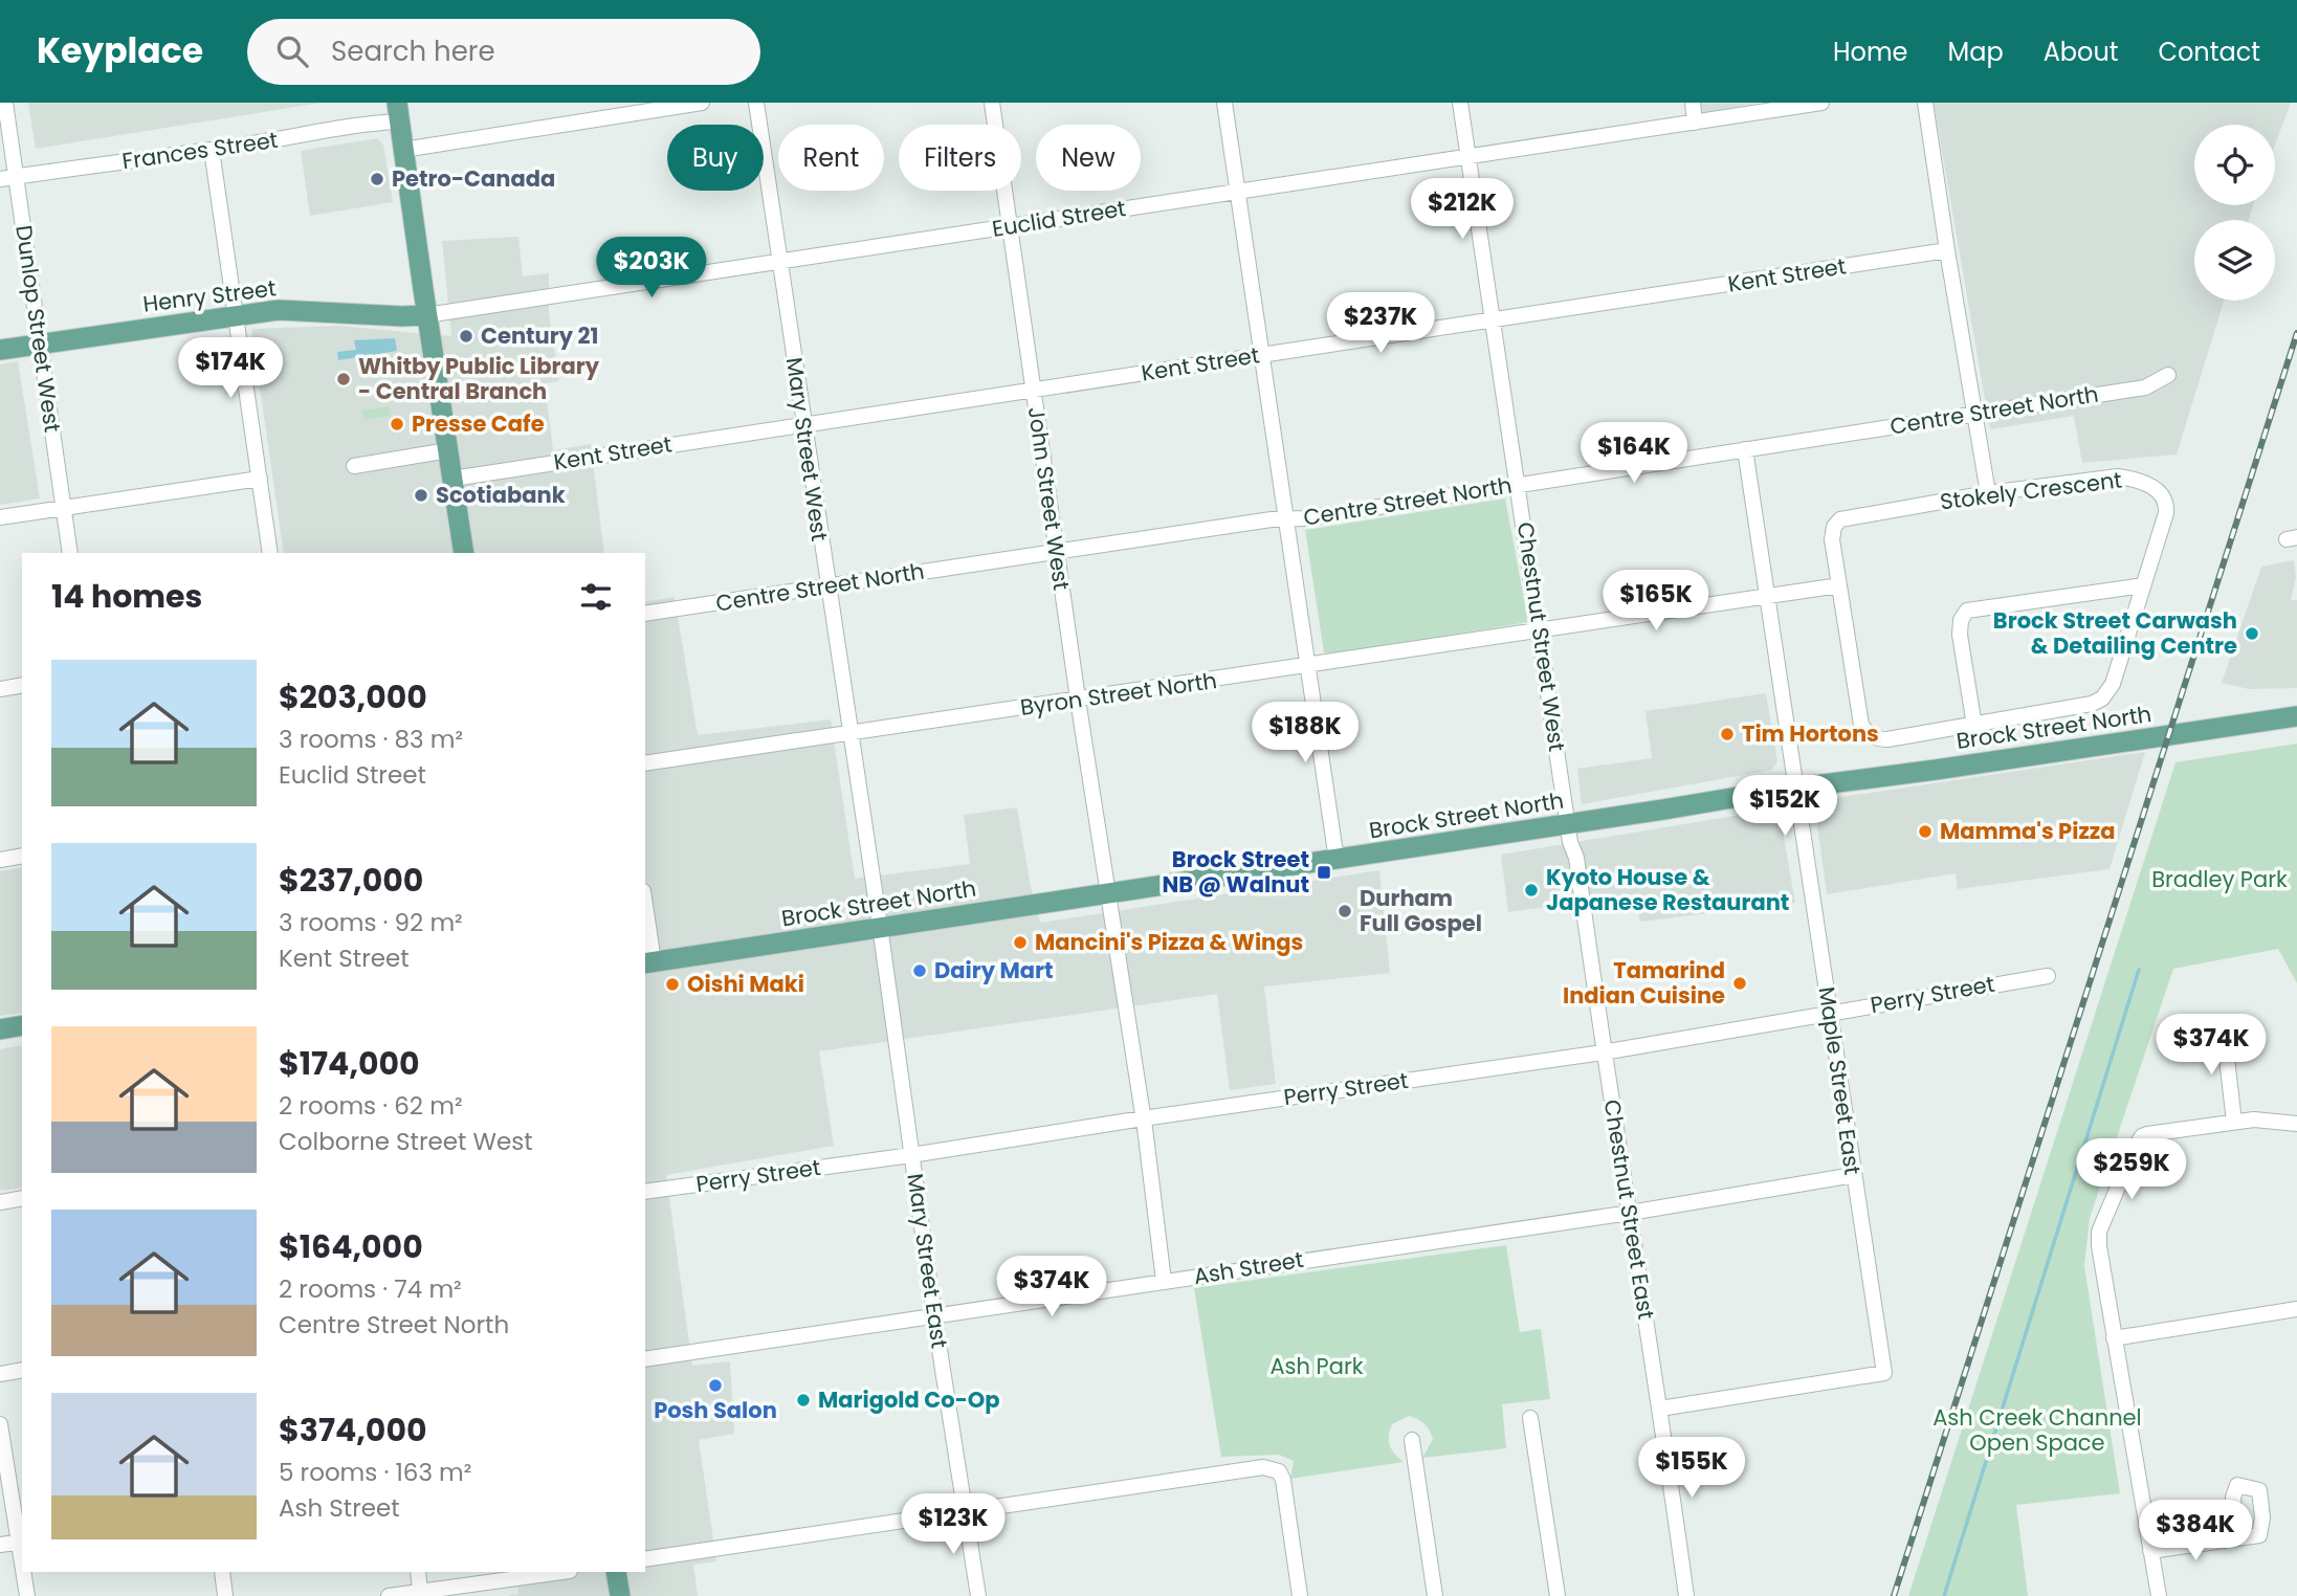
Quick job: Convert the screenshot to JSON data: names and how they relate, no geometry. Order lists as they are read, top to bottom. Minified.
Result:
{"streets":{"main road":["Henry Street","Brock Street North"],"street":["Frances Street","Euclid Street","Kent Street","Dunlop Street West","Centre Street North","Mary Street West","Stokely Crescent","John Street West","Chestnut Street West","Byron Street North","Perry Street","Maple Street East","Chestnut Street East","Mary Street East","Ash Street"]},"crossings":[["Frances Street","Dunlop Street West"],["Euclid Street","Henry Street"],["Euclid Street","Mary Street West"],["Euclid Street","John Street West"],["Euclid Street","Chestnut Street West"],["Kent Street","Mary Street West"],["Kent Street","John Street West"],["Kent Street","Chestnut Street West"],["Henry Street","Dunlop Street West"],["Centre Street North","Mary Street West"],["Centre Street North","John Street West"],["Centre Street North","Chestnut Street West"],["Centre Street North","Maple Street East"],["Mary Street West","Byron Street North"],["Mary Street West","Brock Street North"],["Mary Street West","Mary Street East"],["Stokely Crescent","Byron Street North"],["John Street West","Byron Street North"],["John Street West","Brock Street North"],["John Street West","Perry Street"],["John Street West","Ash Street"],["Chestnut Street West","Byron Street North"],["Chestnut Street West","Brock Street North"],["Chestnut Street West","Chestnut Street East"],["Byron Street North","Maple Street East"],["Brock Street North","Maple Street East"],["Brock Street North","Chestnut Street East"],["Brock Street North","Mary Street East"],["Perry Street","Maple Street East"],["Perry Street","Chestnut Street East"],["Perry Street","Mary Street East"],["Maple Street East","Chestnut Street East"],["Maple Street East","Ash Street"],["Chestnut Street East","Ash Street"],["Mary Street East","Ash Street"]],"parks":["Bradley Park","Ash Park","Ash Creek Channel Open Space"],"places":{"other":["Petro-Canada","Century 21","Whitby Public Library - Central Branch","Presse Cafe","Scotiabank","Brock Street Carwash & Detailing Centre","Tim Hortons","Mamma's Pizza","Kyoto House & Japanese Restaurant","Durham Full Gospel","Mancini's Pizza & Wings","Dairy Mart","Tamarind Indian Cuisine","Oishi Maki","Posh Salon","Marigold Co-Op"],"transit":["Brock Street NB @ Walnut"]},"page":{"header":"Keyplace","search":"Search here","nav":["Home","Map","About","Contact"],"chip":["Buy","Rent","Filters","New"],"price":["$212K","$203K","$237K","$174K","$164K","$165K","$188K","$152K","$374K","$259K","$374K","$155K","$123K","$384K"],"heading":"14 homes","list":[{"name":"$203,000","note":"3 rooms · 83 m² · Euclid Street"},{"name":"$237,000","note":"3 rooms · 92 m² · Kent Street"},{"name":"$174,000","note":"2 rooms · 62 m² · Colborne Street West"},{"name":"$164,000","note":"2 rooms · 74 m² · Centre Street North"},{"name":"$374,000","note":"5 rooms · 163 m² · Ash Street"}]}}
